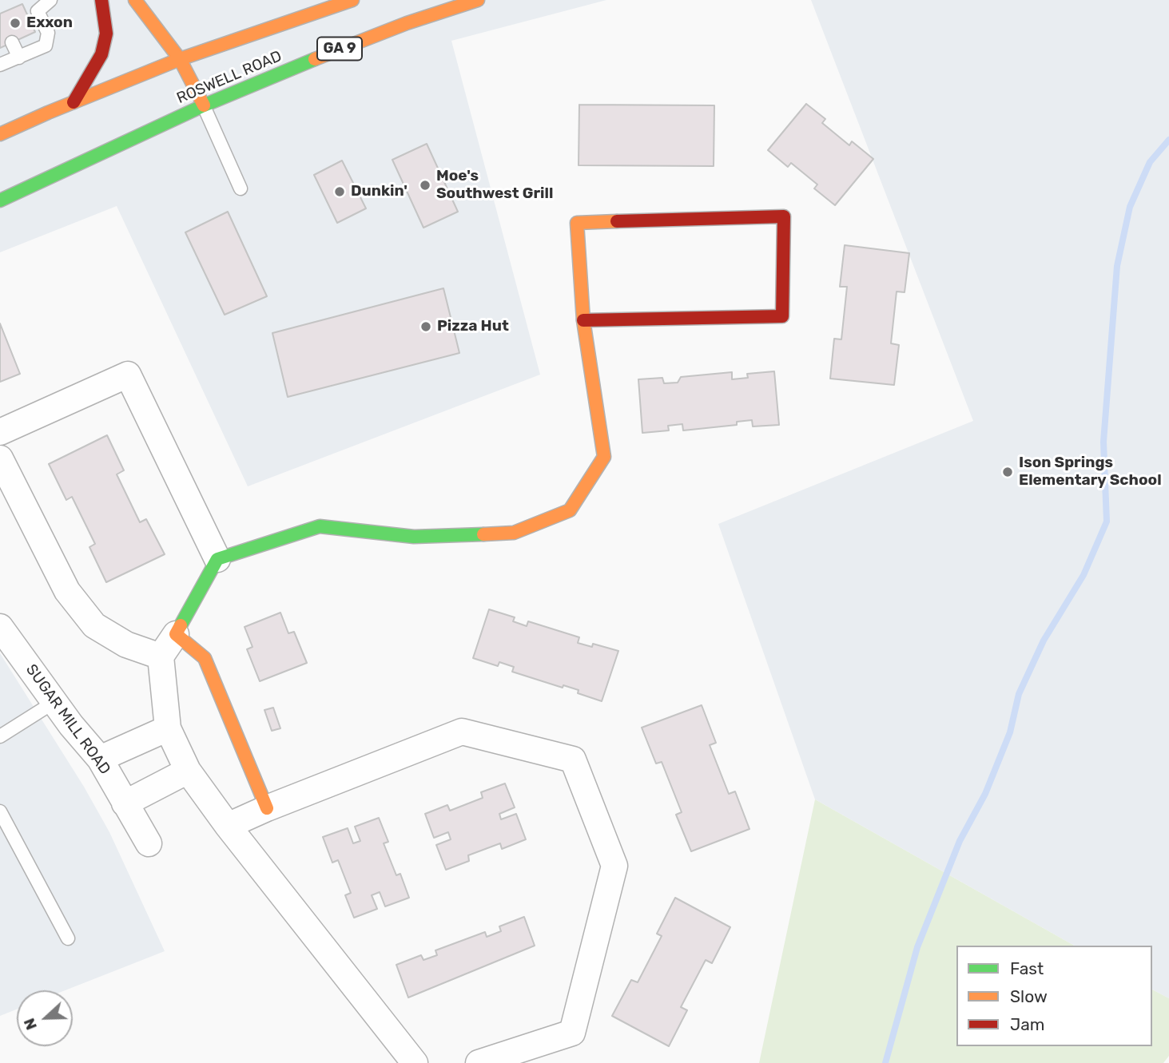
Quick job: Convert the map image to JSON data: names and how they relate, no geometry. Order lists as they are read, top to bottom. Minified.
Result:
{"streets":{"street":["GA 9","ROSWELL ROAD","SUGAR MILL ROAD"]},"places":["Exxon","Moe's Southwest Grill","Dunkin'","Pizza Hut","Ison Springs Elementary School"],"legend":["Fast","Slow","Jam"],"north":"left"}
